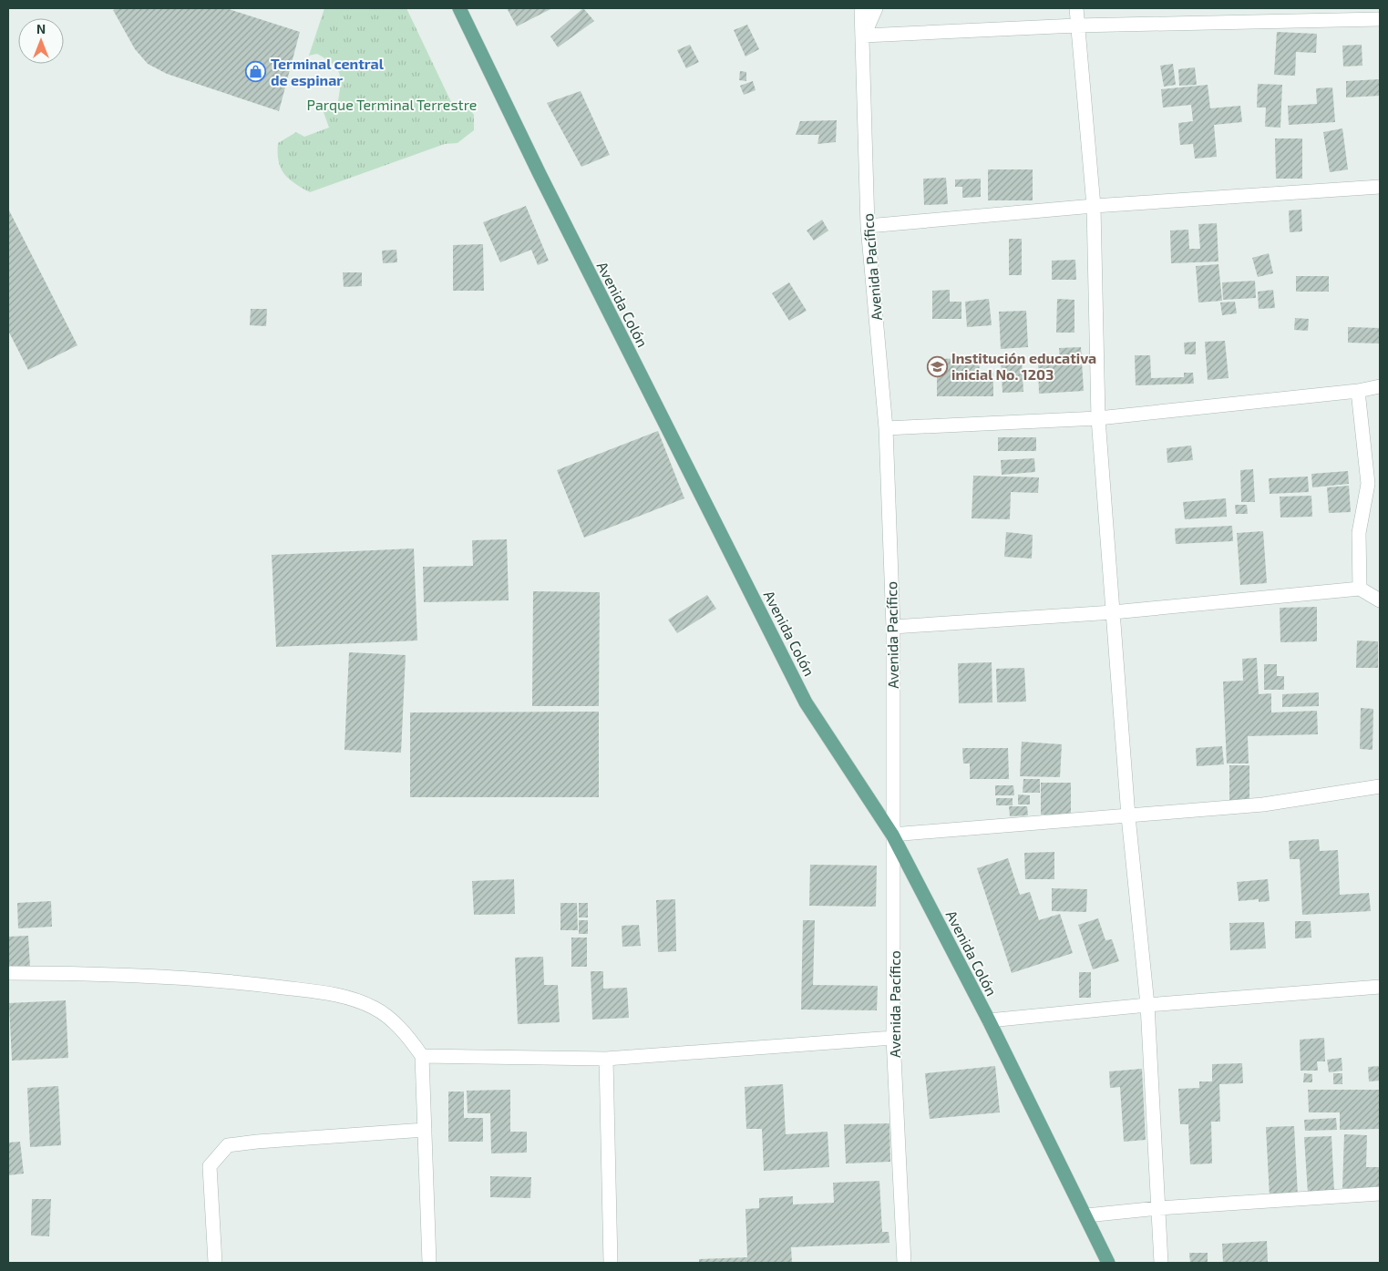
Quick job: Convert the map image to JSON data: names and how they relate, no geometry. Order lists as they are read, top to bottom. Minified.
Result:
{"streets":{"main road":["Avenida Colón"],"street":["Avenida Pacífico"]},"crossings":[["Avenida Pacífico","Avenida Colón"]],"parks":["Parque Terminal Terrestre"],"places":{"shop":["Terminal central de espinar"],"school or university":["Institución educativa inicial No. 1203"]},"north":"top"}
